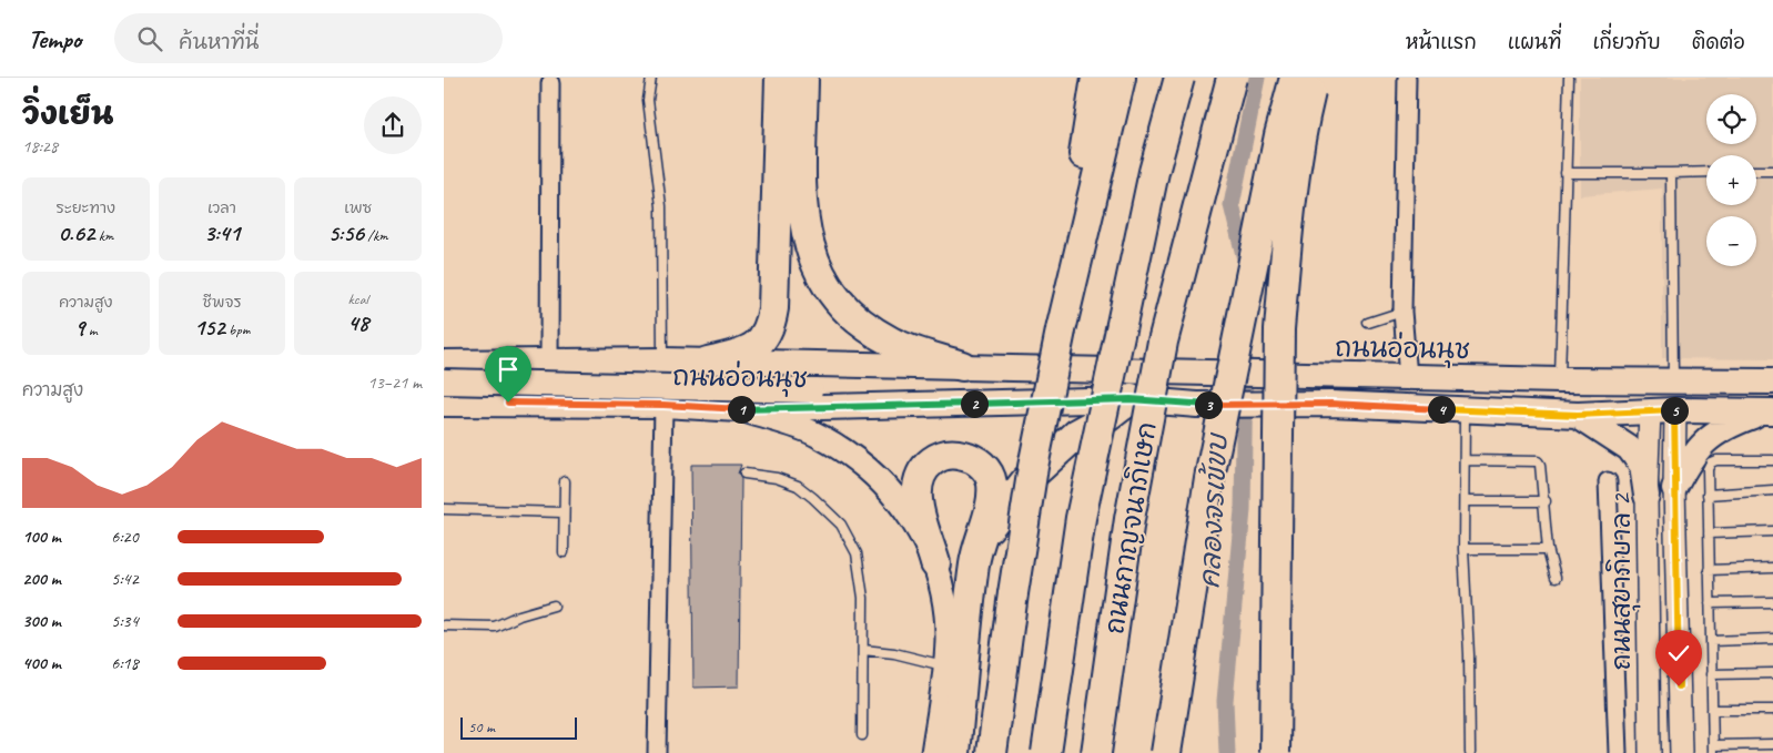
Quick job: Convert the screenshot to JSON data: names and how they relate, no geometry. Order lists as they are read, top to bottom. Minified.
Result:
{"streets":{"highway":["ถนนกาญจนาภิเษก"],"main road":["ถนนอ่อนนุช"],"street":["ถนนสุขาภิบาล 2"]},"crossings":[["ถนนอ่อนนุช","ถนนสุขาภิบาล 2"]],"water":["คลองจรเข้ขบ"],"scale_bar":"50 m","page":{"header":"Tempo","search":"ค้นหาที่นี่","nav":["หน้าแรก","แผนที่","เกี่ยวกับ","ติดต่อ"],"heading":["วิ่งเย็น","18:28"],"map_buttons":["+","−"],"stats":[["ระยะทาง","0.62 km"],["เวลา","3:41"],["เพซ","5:56 /km"],["ความสูง","9 m"],["ชีพจร","152 bpm"],["kcal","48"]],"chart":["ความสูง","13–21 m"],"pins":["2","3","1","4","5"],"list":[{"name":"100 m","note":"6:20"},{"name":"200 m","note":"5:42"},{"name":"300 m","note":"5:34"},{"name":"400 m","note":"6:18"}],"scale":"50 m"}}
